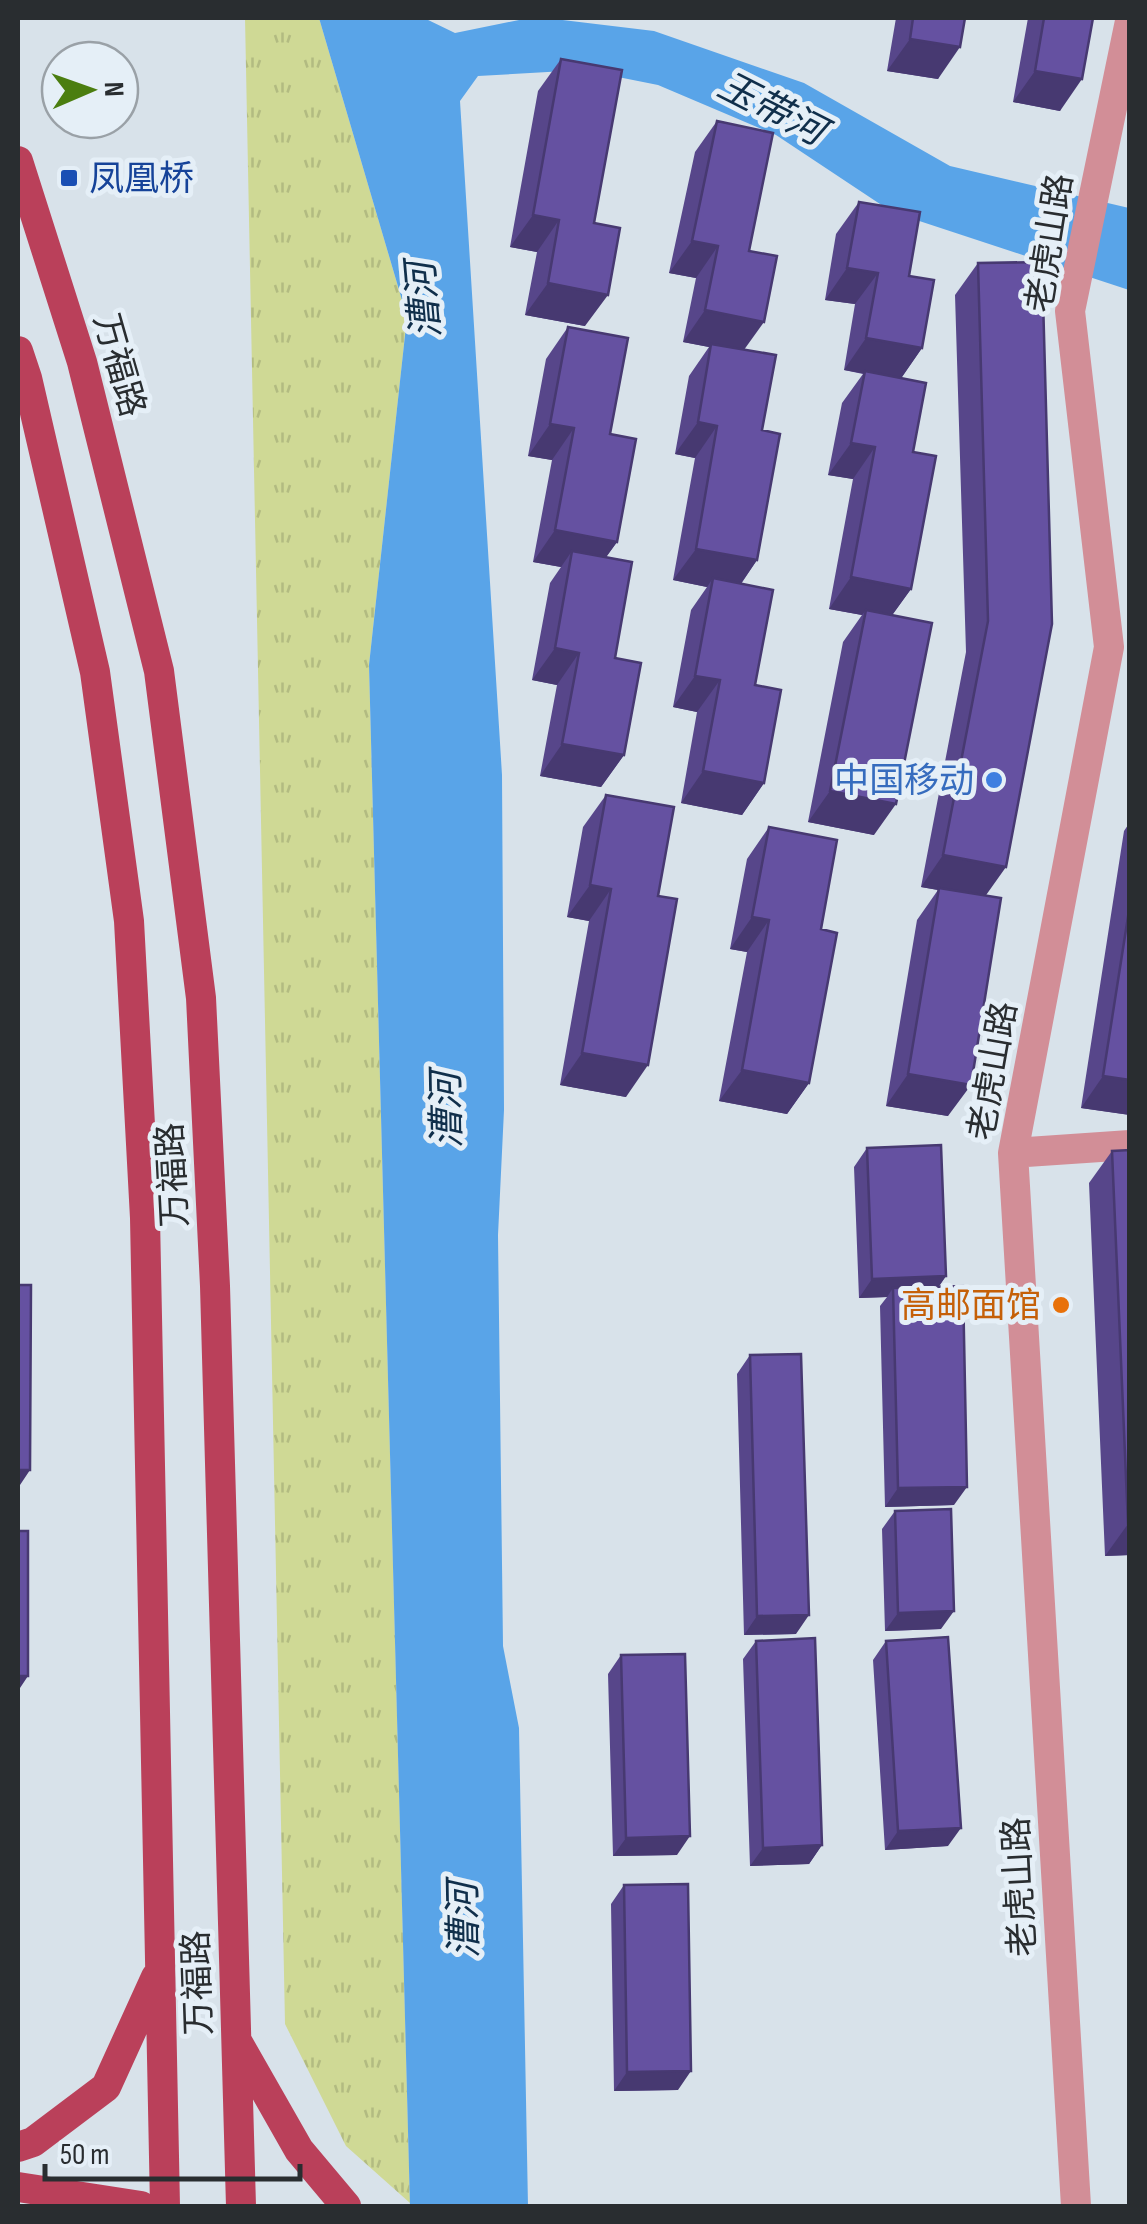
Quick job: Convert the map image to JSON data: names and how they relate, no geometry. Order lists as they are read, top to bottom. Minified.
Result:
{"streets":{"main road":["万福路"],"street":["老虎山路"]},"water":["玉带河","漕河"],"places":{"transit":["凤凰桥"],"other":["中国移动","高邮面馆"]},"scale_bar":"50 m","north":"right"}
